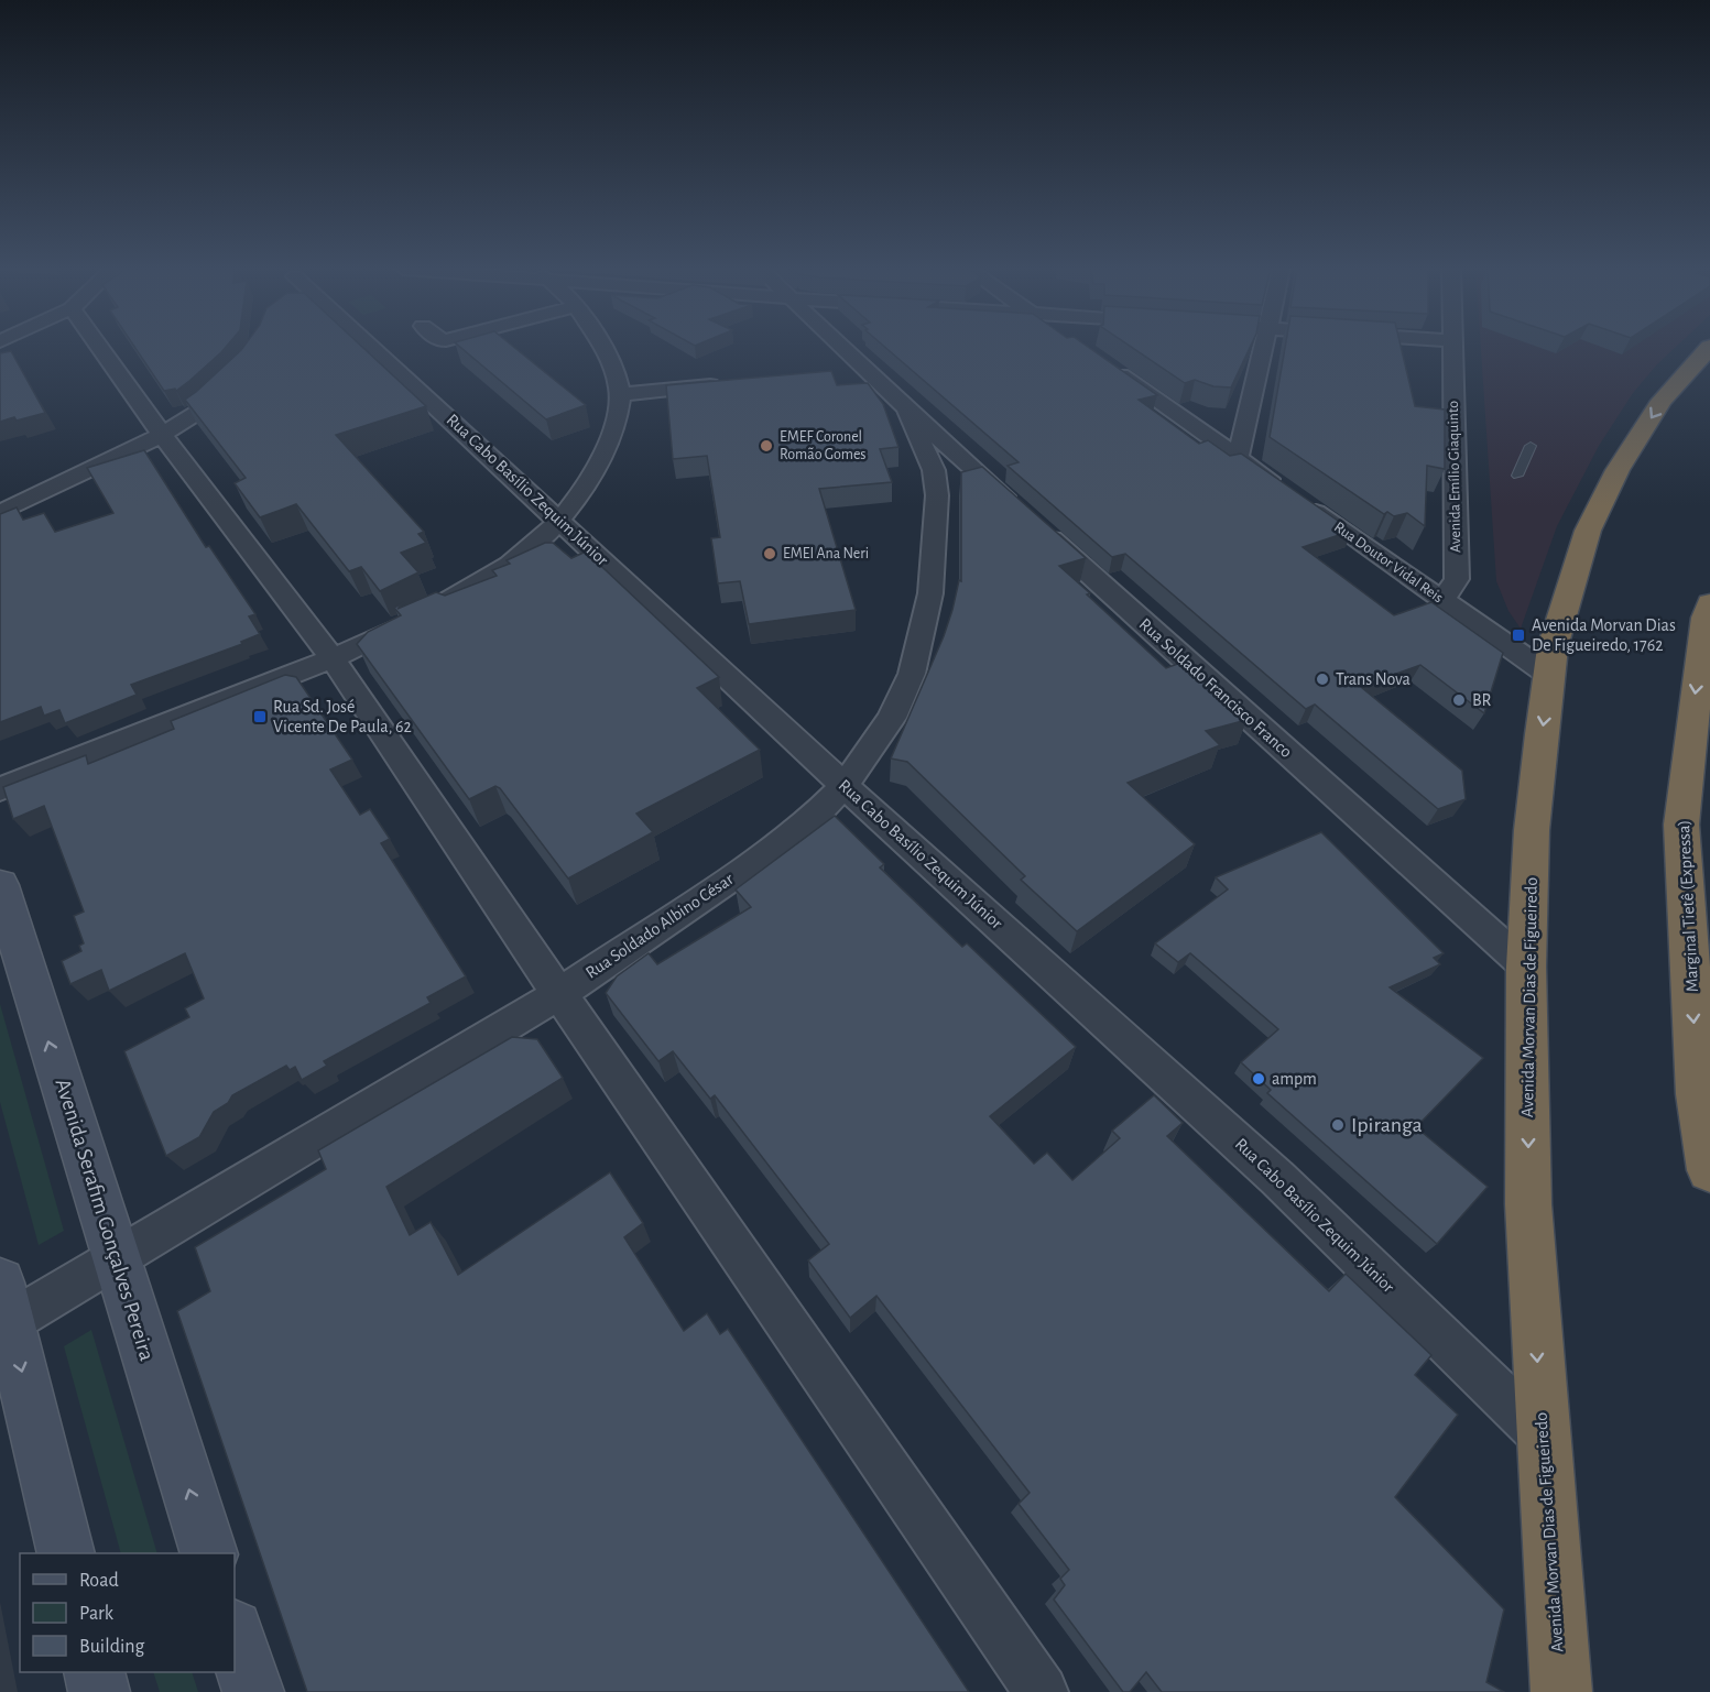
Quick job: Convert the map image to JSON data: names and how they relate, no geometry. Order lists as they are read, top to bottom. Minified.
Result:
{"streets":{"highway":["Marginal Tietê (Expressa)","Avenida Morvan Dias de Figueiredo"],"main road":["Avenida Serafim Gonçalves Pereira"],"street":["Avenida Emílio Giaquinto","Rua Cabo Basílio Zequim Júnior","Rua Doutor Vidal Reis","Rua Soldado Francisco Franco","Rua Soldado Albino César"]},"crossings":[["Avenida Emílio Giaquinto","Rua Doutor Vidal Reis"],["Rua Cabo Basílio Zequim Júnior","Rua Soldado Albino César"],["Rua Cabo Basílio Zequim Júnior","Avenida Morvan Dias de Figueiredo"],["Rua Doutor Vidal Reis","Avenida Morvan Dias de Figueiredo"],["Rua Soldado Francisco Franco","Rua Soldado Albino César"],["Rua Soldado Francisco Franco","Avenida Morvan Dias de Figueiredo"],["Rua Soldado Albino César","Avenida Serafim Gonçalves Pereira"]],"one_way":["Marginal Tietê (Expressa)","Avenida Morvan Dias de Figueiredo"],"places":{"other":["EMEF Coronel Romão Gomes","EMEI Ana Neri","Trans Nova","BR","ampm","Ipiranga"],"transit":["Avenida Morvan Dias De Figueiredo, 1762","Rua Sd. José Vicente De Paula, 62"]},"legend":["Road","Park","Building"]}
